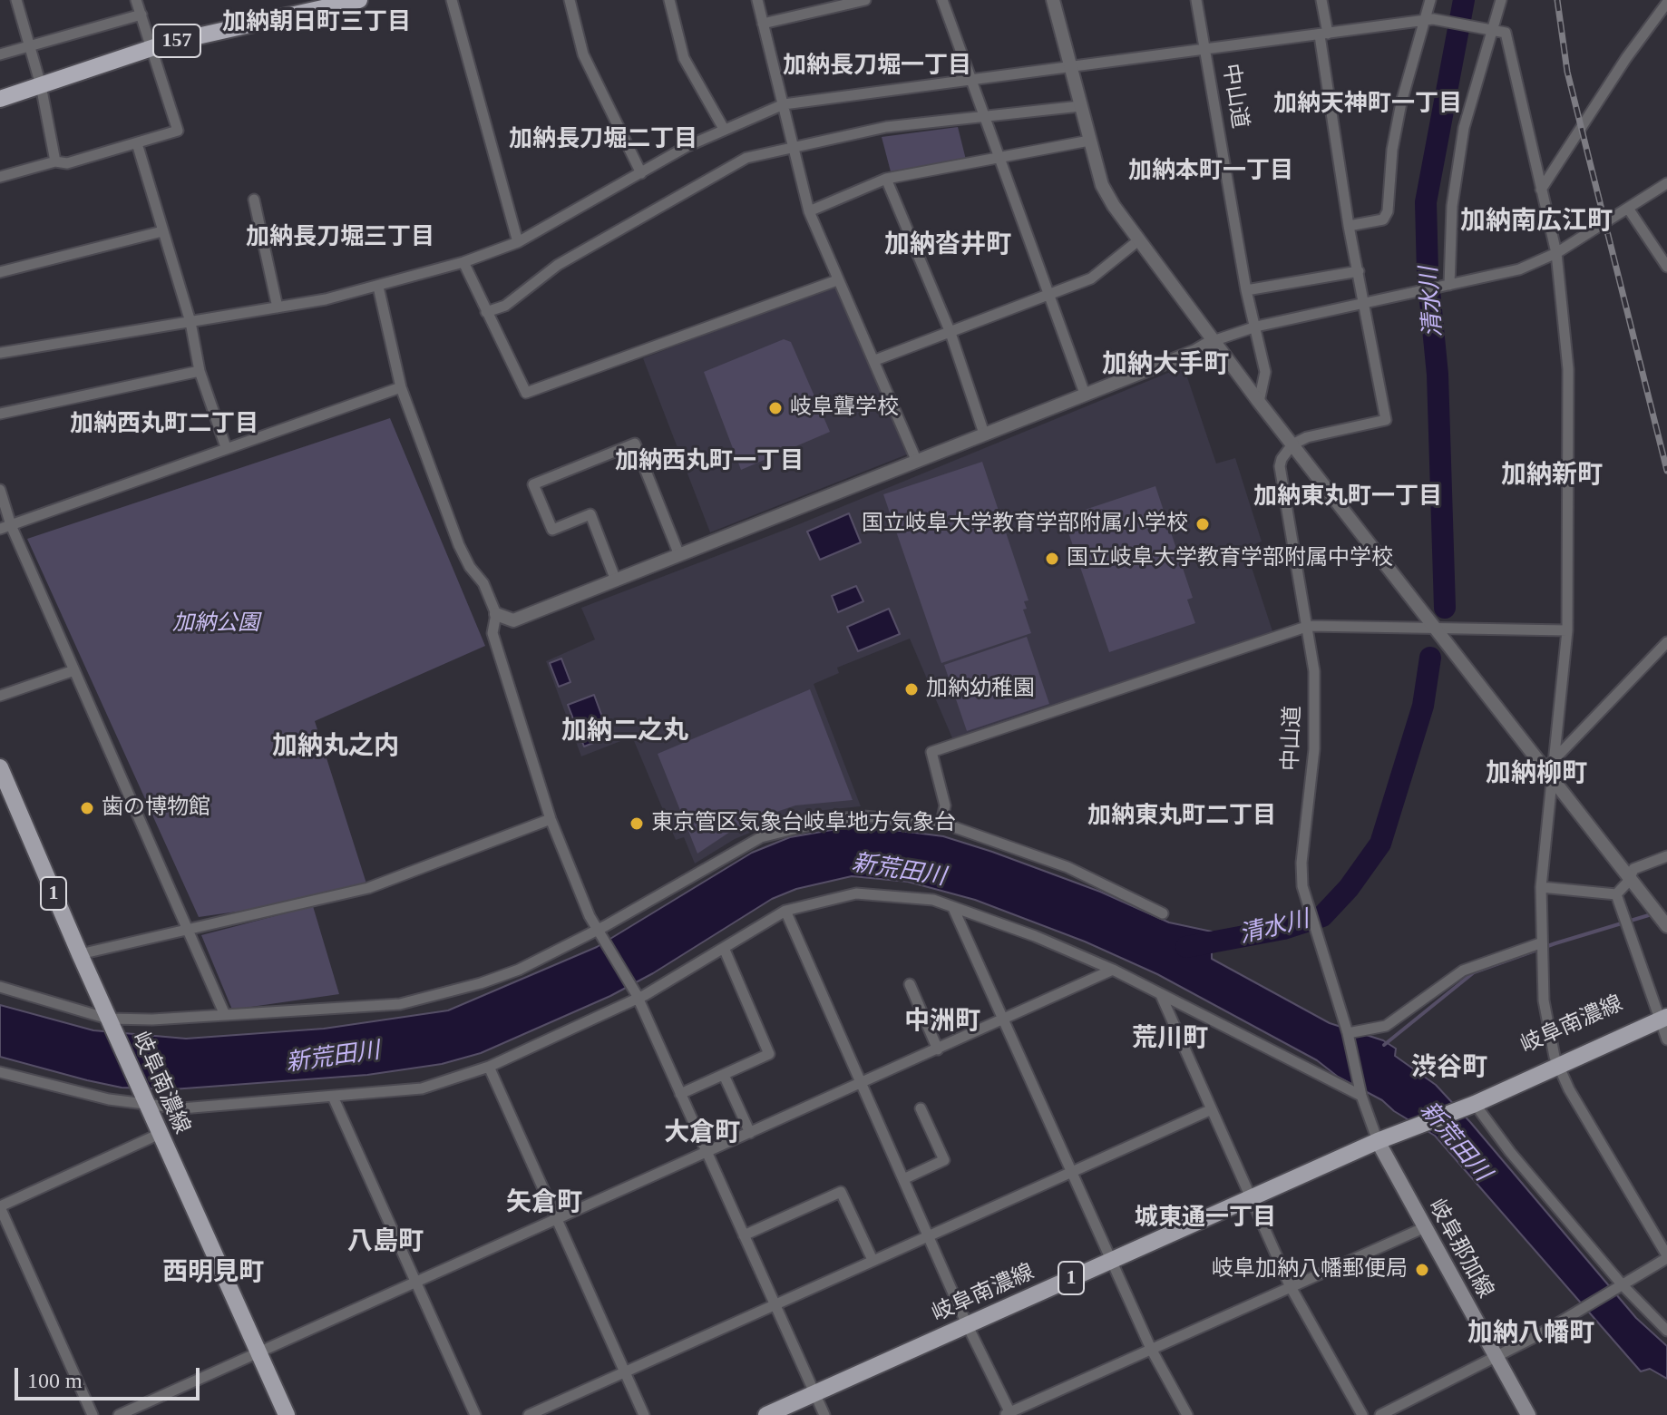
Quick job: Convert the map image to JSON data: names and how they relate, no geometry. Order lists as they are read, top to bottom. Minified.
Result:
{"streets":{"highway":["157"],"main road":["1","岐阜南濃線","岐阜那加線"],"street":["中山道"]},"crossings":[["中山道","岐阜南濃線"],["中山道","岐阜那加線"],["岐阜南濃線","岐阜那加線"]],"districts":["加納朝日町三丁目","加納長刀堀一丁目","加納天神町一丁目","加納長刀堀二丁目","加納本町一丁目","加納南広江町","加納長刀堀三丁目","加納沓井町","加納大手町","加納西丸町二丁目","加納西丸町一丁目","加納新町","加納東丸町一丁目","加納二之丸","加納丸之内","加納柳町","加納東丸町二丁目","中洲町","荒川町","渋谷町","大倉町","矢倉町","城東通一丁目","八島町","西明見町","加納八幡町"],"water":["清水川","新荒田川"],"parks":["加納公園"],"places":["岐阜聾学校","国立岐阜大学教育学部附属小学校","国立岐阜大学教育学部附属中学校","加納幼稚園","歯の博物館","東京管区気象台岐阜地方気象台","岐阜加納八幡郵便局"],"scale_bar":"100 m"}
